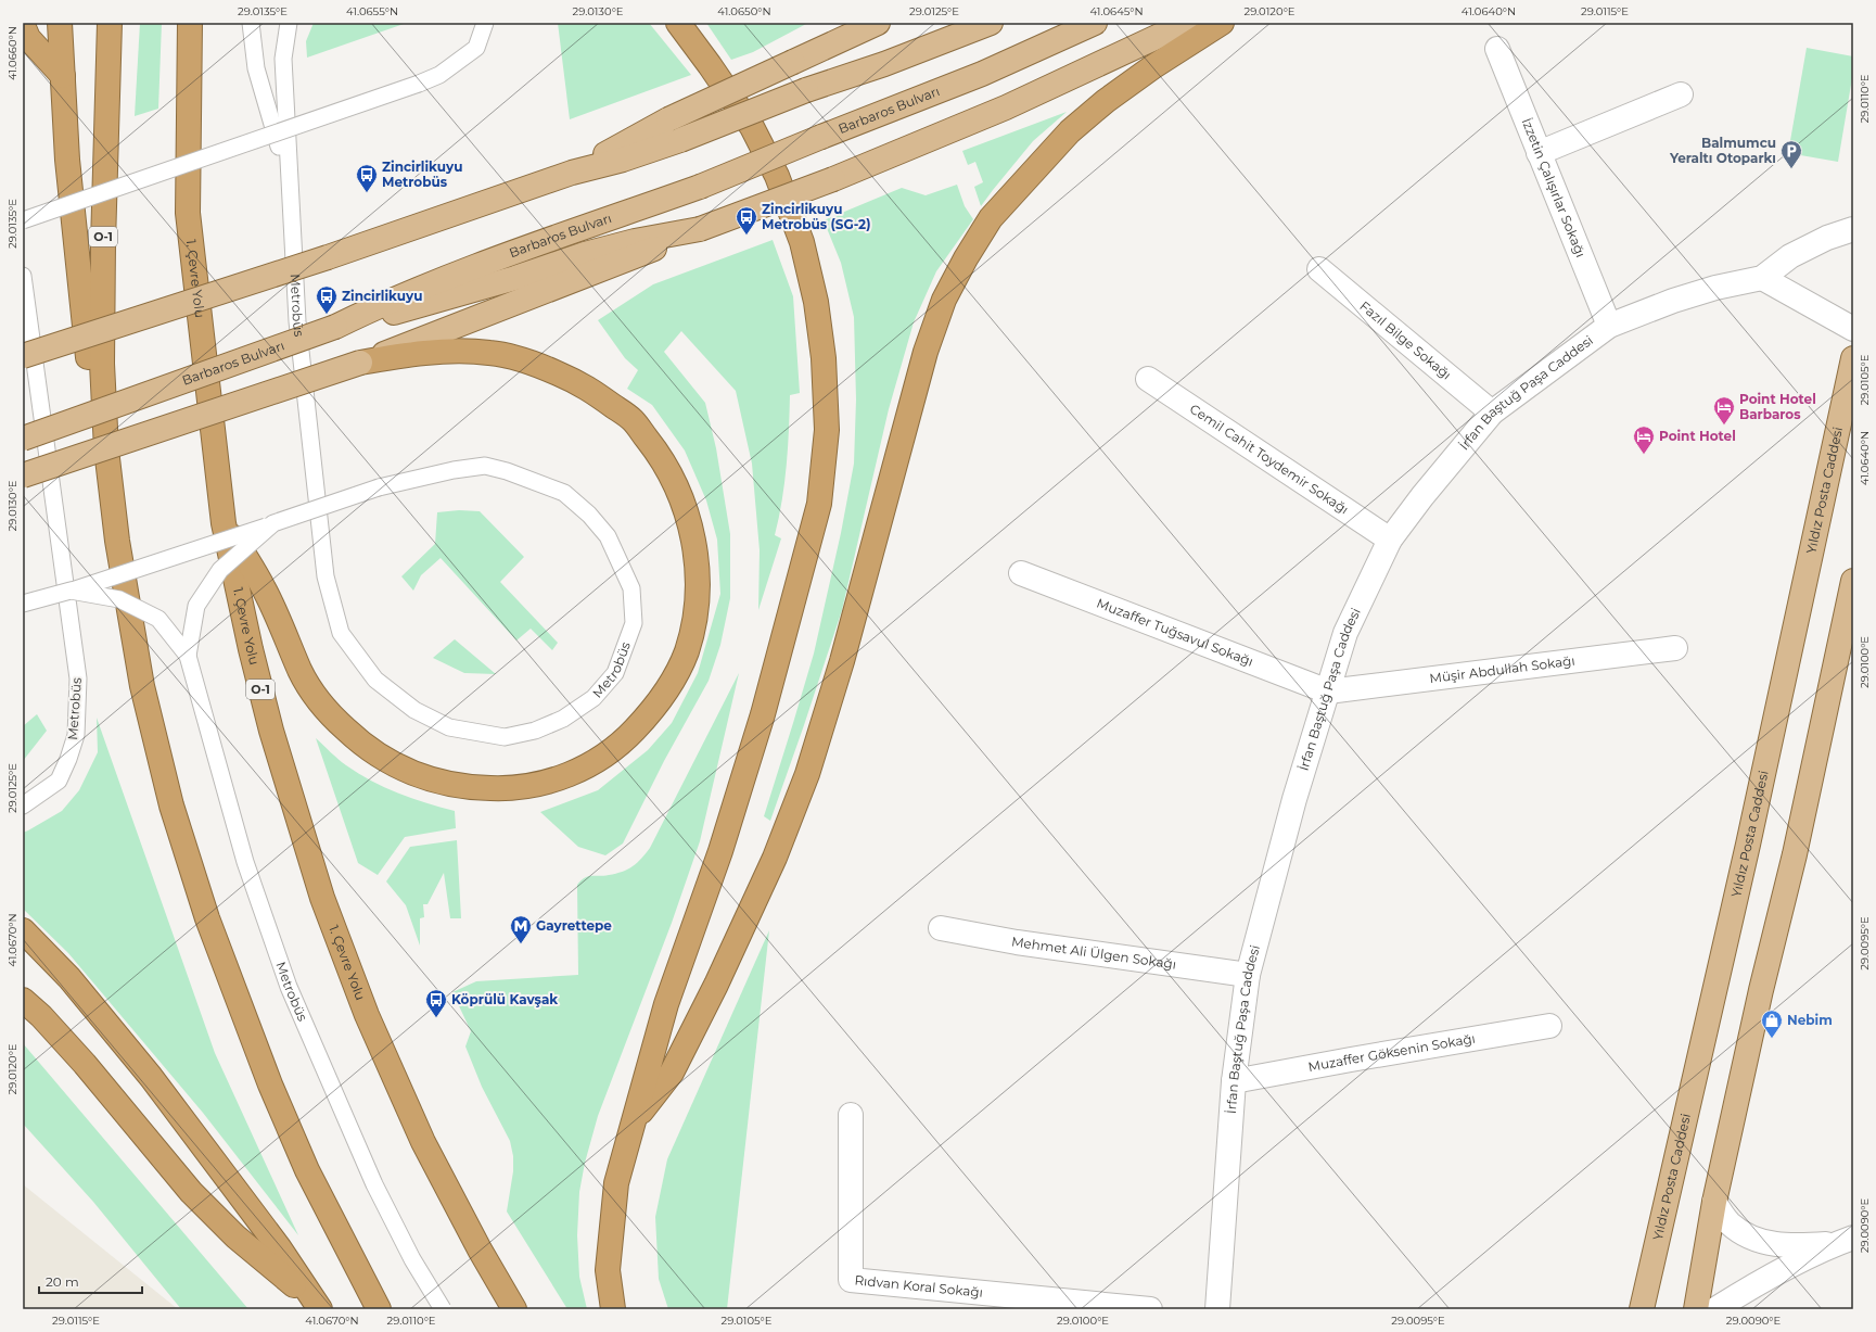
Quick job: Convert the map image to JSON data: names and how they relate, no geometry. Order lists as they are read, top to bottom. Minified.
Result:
{"streets":{"highway":["O-1","1. Çevre Yolu"],"main road":["Barbaros Bulvarı","Yıldız Posta Caddesi"],"street":["İzzetin Çalışırlar Sokağı","Fazıl Bilge Sokağı","İrfan Baştuğ Paşa Caddesi","Cemil Cahit Toydemir Sokağı","Muzaffer Tuğsavul Sokağı","Müşir Abdullah Sokağı","Mehmet Ali Ülgen Sokağı","Muzaffer Göksenin Sokağı","Rıdvan Koral Sokağı"],"lane":["Metrobüs"]},"crossings":[["İzzetin Çalışırlar Sokağı","İrfan Baştuğ Paşa Caddesi"],["Fazıl Bilge Sokağı","İrfan Baştuğ Paşa Caddesi"],["İrfan Baştuğ Paşa Caddesi","Cemil Cahit Toydemir Sokağı"],["İrfan Baştuğ Paşa Caddesi","Muzaffer Tuğsavul Sokağı"],["İrfan Baştuğ Paşa Caddesi","Müşir Abdullah Sokağı"],["İrfan Baştuğ Paşa Caddesi","Mehmet Ali Ülgen Sokağı"],["İrfan Baştuğ Paşa Caddesi","Muzaffer Göksenin Sokağı"],["Muzaffer Tuğsavul Sokağı","Müşir Abdullah Sokağı"]],"places":{"parking":["Balmumcu Yeraltı Otoparkı"],"bus stop":["Zincirlikuyu Metrobüs","Zincirlikuyu Metrobüs (SG-2)","Zincirlikuyu","Köprülü Kavşak"],"hotel":["Point Hotel Barbaros","Point Hotel"],"metro station":["Gayrettepe"],"shop":["Nebim"]},"scale_bar":"20 m","coordinates":["29.0135°E","41.0655°N","29.0130°E","41.0650°N","29.0125°E","41.0645°N","29.0120°E","41.0640°N","29.0115°E","41.0660°N","29.0110°E","29.0105°E","29.0100°E","41.0670°N","29.0095°E","29.0090°E"]}
